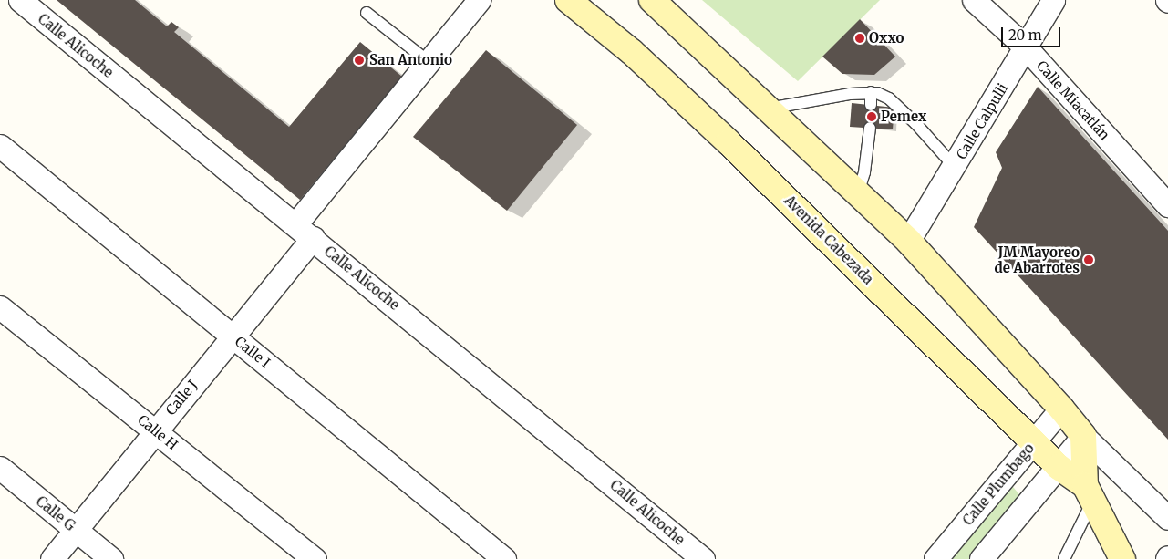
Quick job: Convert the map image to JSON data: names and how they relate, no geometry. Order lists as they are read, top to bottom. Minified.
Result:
{"streets":{"main road":["Avenida Cabezada"],"street":["Calle Alicoche","Calle Miacatlán","Calle Calpulli","Calle I","Calle J","Calle H","Calle Plumbago","Calle G"]},"crossings":[["Calle Alicoche","Calle J"],["Calle Miacatlán","Calle Calpulli"],["Avenida Cabezada","Calle Plumbago"],["Calle I","Calle J"],["Calle J","Calle H"],["Calle J","Calle G"]],"places":["Oxxo","San Antonio","Pemex","JM Mayoreo de Abarrotes"],"scale_bar":"20 m"}
